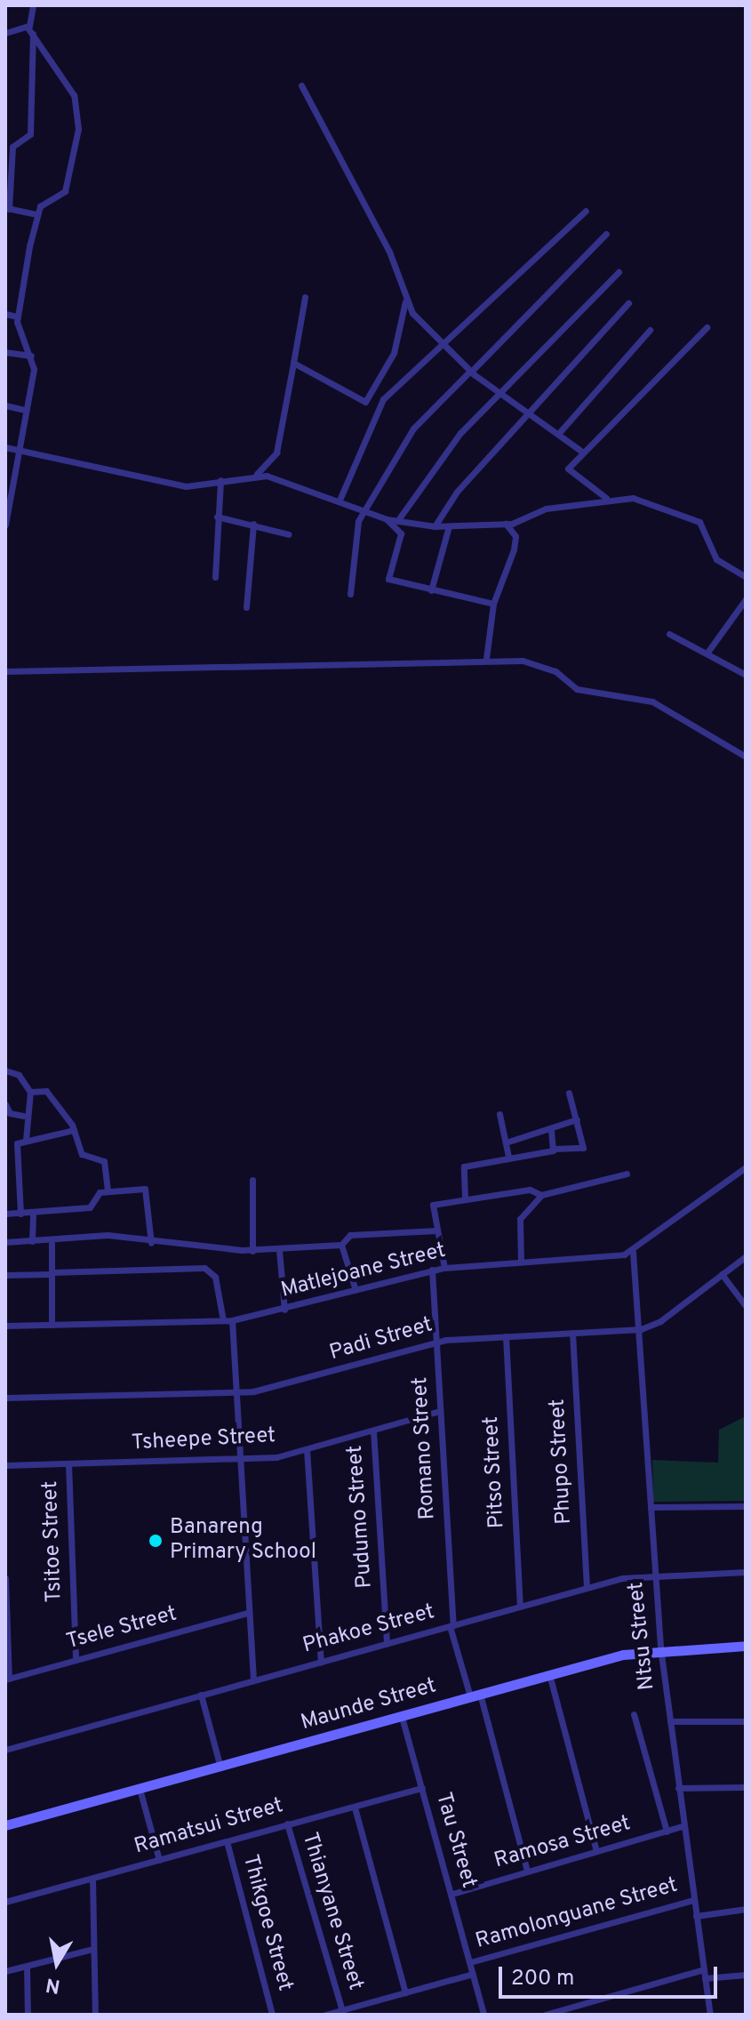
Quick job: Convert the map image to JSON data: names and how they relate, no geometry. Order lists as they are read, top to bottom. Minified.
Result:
{"streets":{"street":["Matlejoane Street","Padi Street","Tsheepe Street","Romano Street","Phupo Street","Pitso Street","Pudumo Street","Tsitoe Street","Tsele Street","Phakoe Street","Ntsu Street","Maunde Street","Ramatsui Street","Tau Street","Ramosa Street","Thianyane Street","Ramolonguane Street","Thikgoe Street"]},"crossings":[["Matlejoane Street","Romano Street"],["Matlejoane Street","Ntsu Street"],["Padi Street","Romano Street"],["Padi Street","Phupo Street"],["Padi Street","Pitso Street"],["Padi Street","Ntsu Street"],["Tsheepe Street","Romano Street"],["Tsheepe Street","Pudumo Street"],["Tsheepe Street","Tsitoe Street"],["Romano Street","Phakoe Street"],["Romano Street","Maunde Street"],["Romano Street","Ramosa Street"],["Phupo Street","Phakoe Street"],["Pitso Street","Phakoe Street"],["Pudumo Street","Phakoe Street"],["Tsitoe Street","Tsele Street"],["Phakoe Street","Ntsu Street"],["Ntsu Street","Maunde Street"],["Ntsu Street","Ramosa Street"],["Ntsu Street","Ramolonguane Street"],["Maunde Street","Tau Street"],["Ramatsui Street","Tau Street"],["Ramatsui Street","Thianyane Street"],["Ramatsui Street","Thikgoe Street"],["Tau Street","Ramosa Street"],["Tau Street","Ramolonguane Street"]],"places":["Banareng Primary School"],"scale_bar":"200 m","north":"bottom"}
